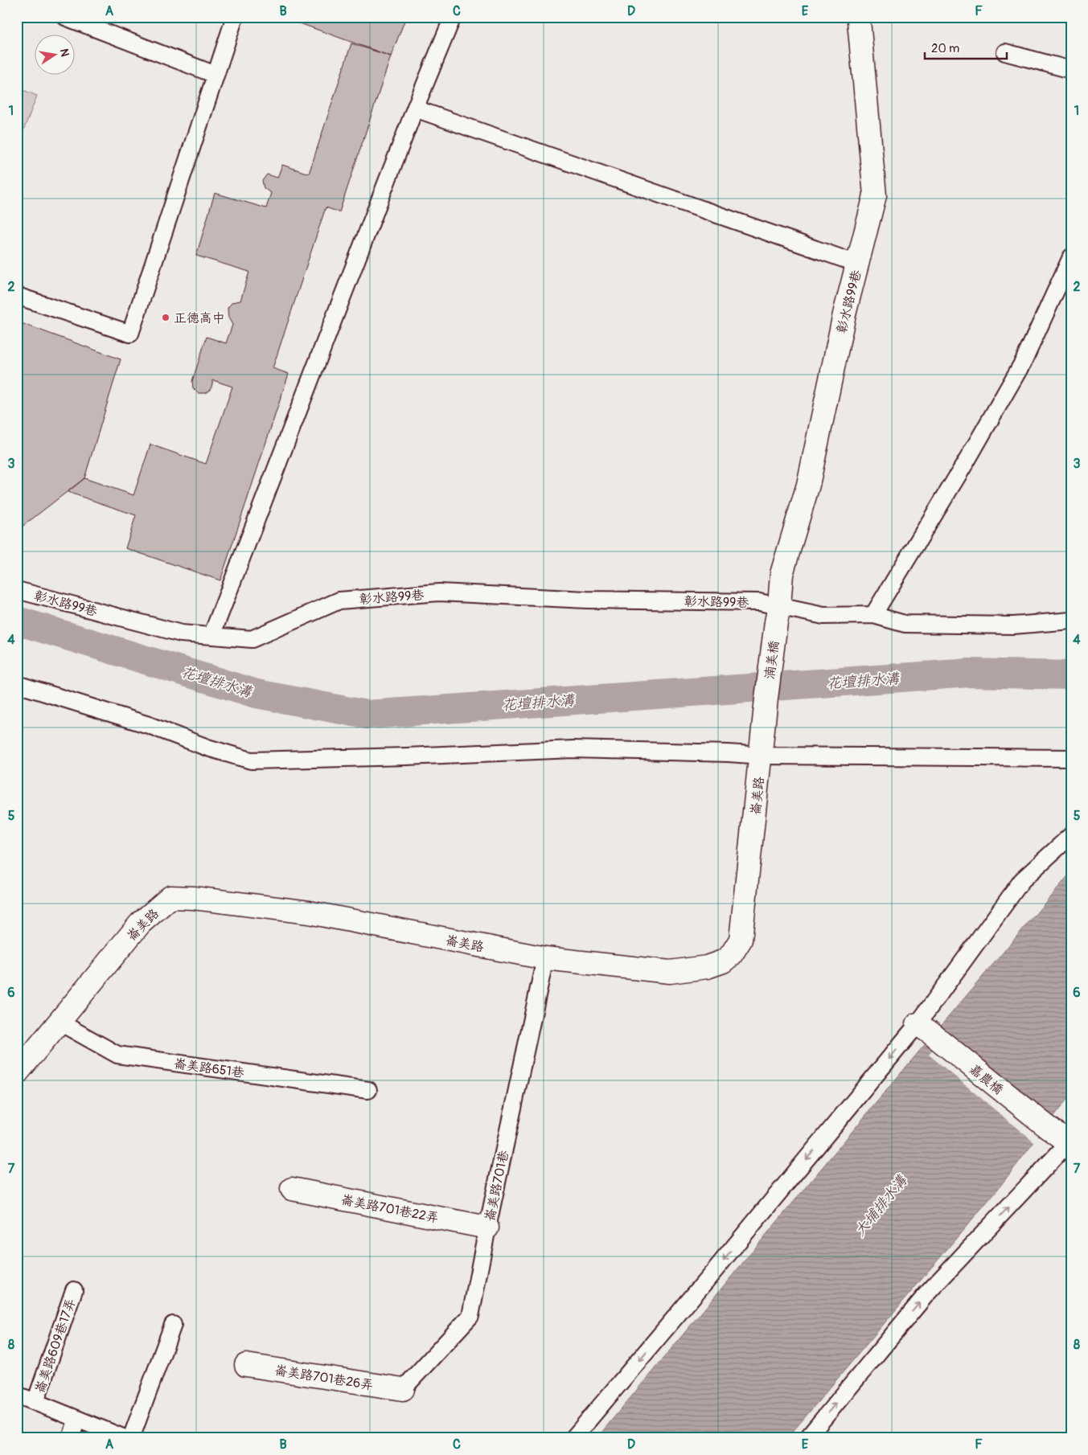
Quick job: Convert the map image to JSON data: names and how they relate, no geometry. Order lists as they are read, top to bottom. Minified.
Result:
{"streets":{"street":["彰水路99巷","湳美橋","崙美路","嘉農橋","崙美路701巷22弄","崙美路701巷26弄"],"lane":["崙美路651巷","崙美路701巷","崙美路609巷17弄"]},"crossings":[["彰水路99巷","湳美橋"],["湳美橋","崙美路"],["崙美路","崙美路651巷"],["崙美路","崙美路701巷"],["崙美路701巷","崙美路701巷22弄"],["崙美路701巷","崙美路701巷26弄"]],"water":["花壇排水溝","大埔排水溝"],"places":["正德高中"],"scale_bar":"20 m","north":"right","grid":{"columns":["A","B","C","D","E","F"],"rows":["1","2","3","4","5","6","7","8"]}}
